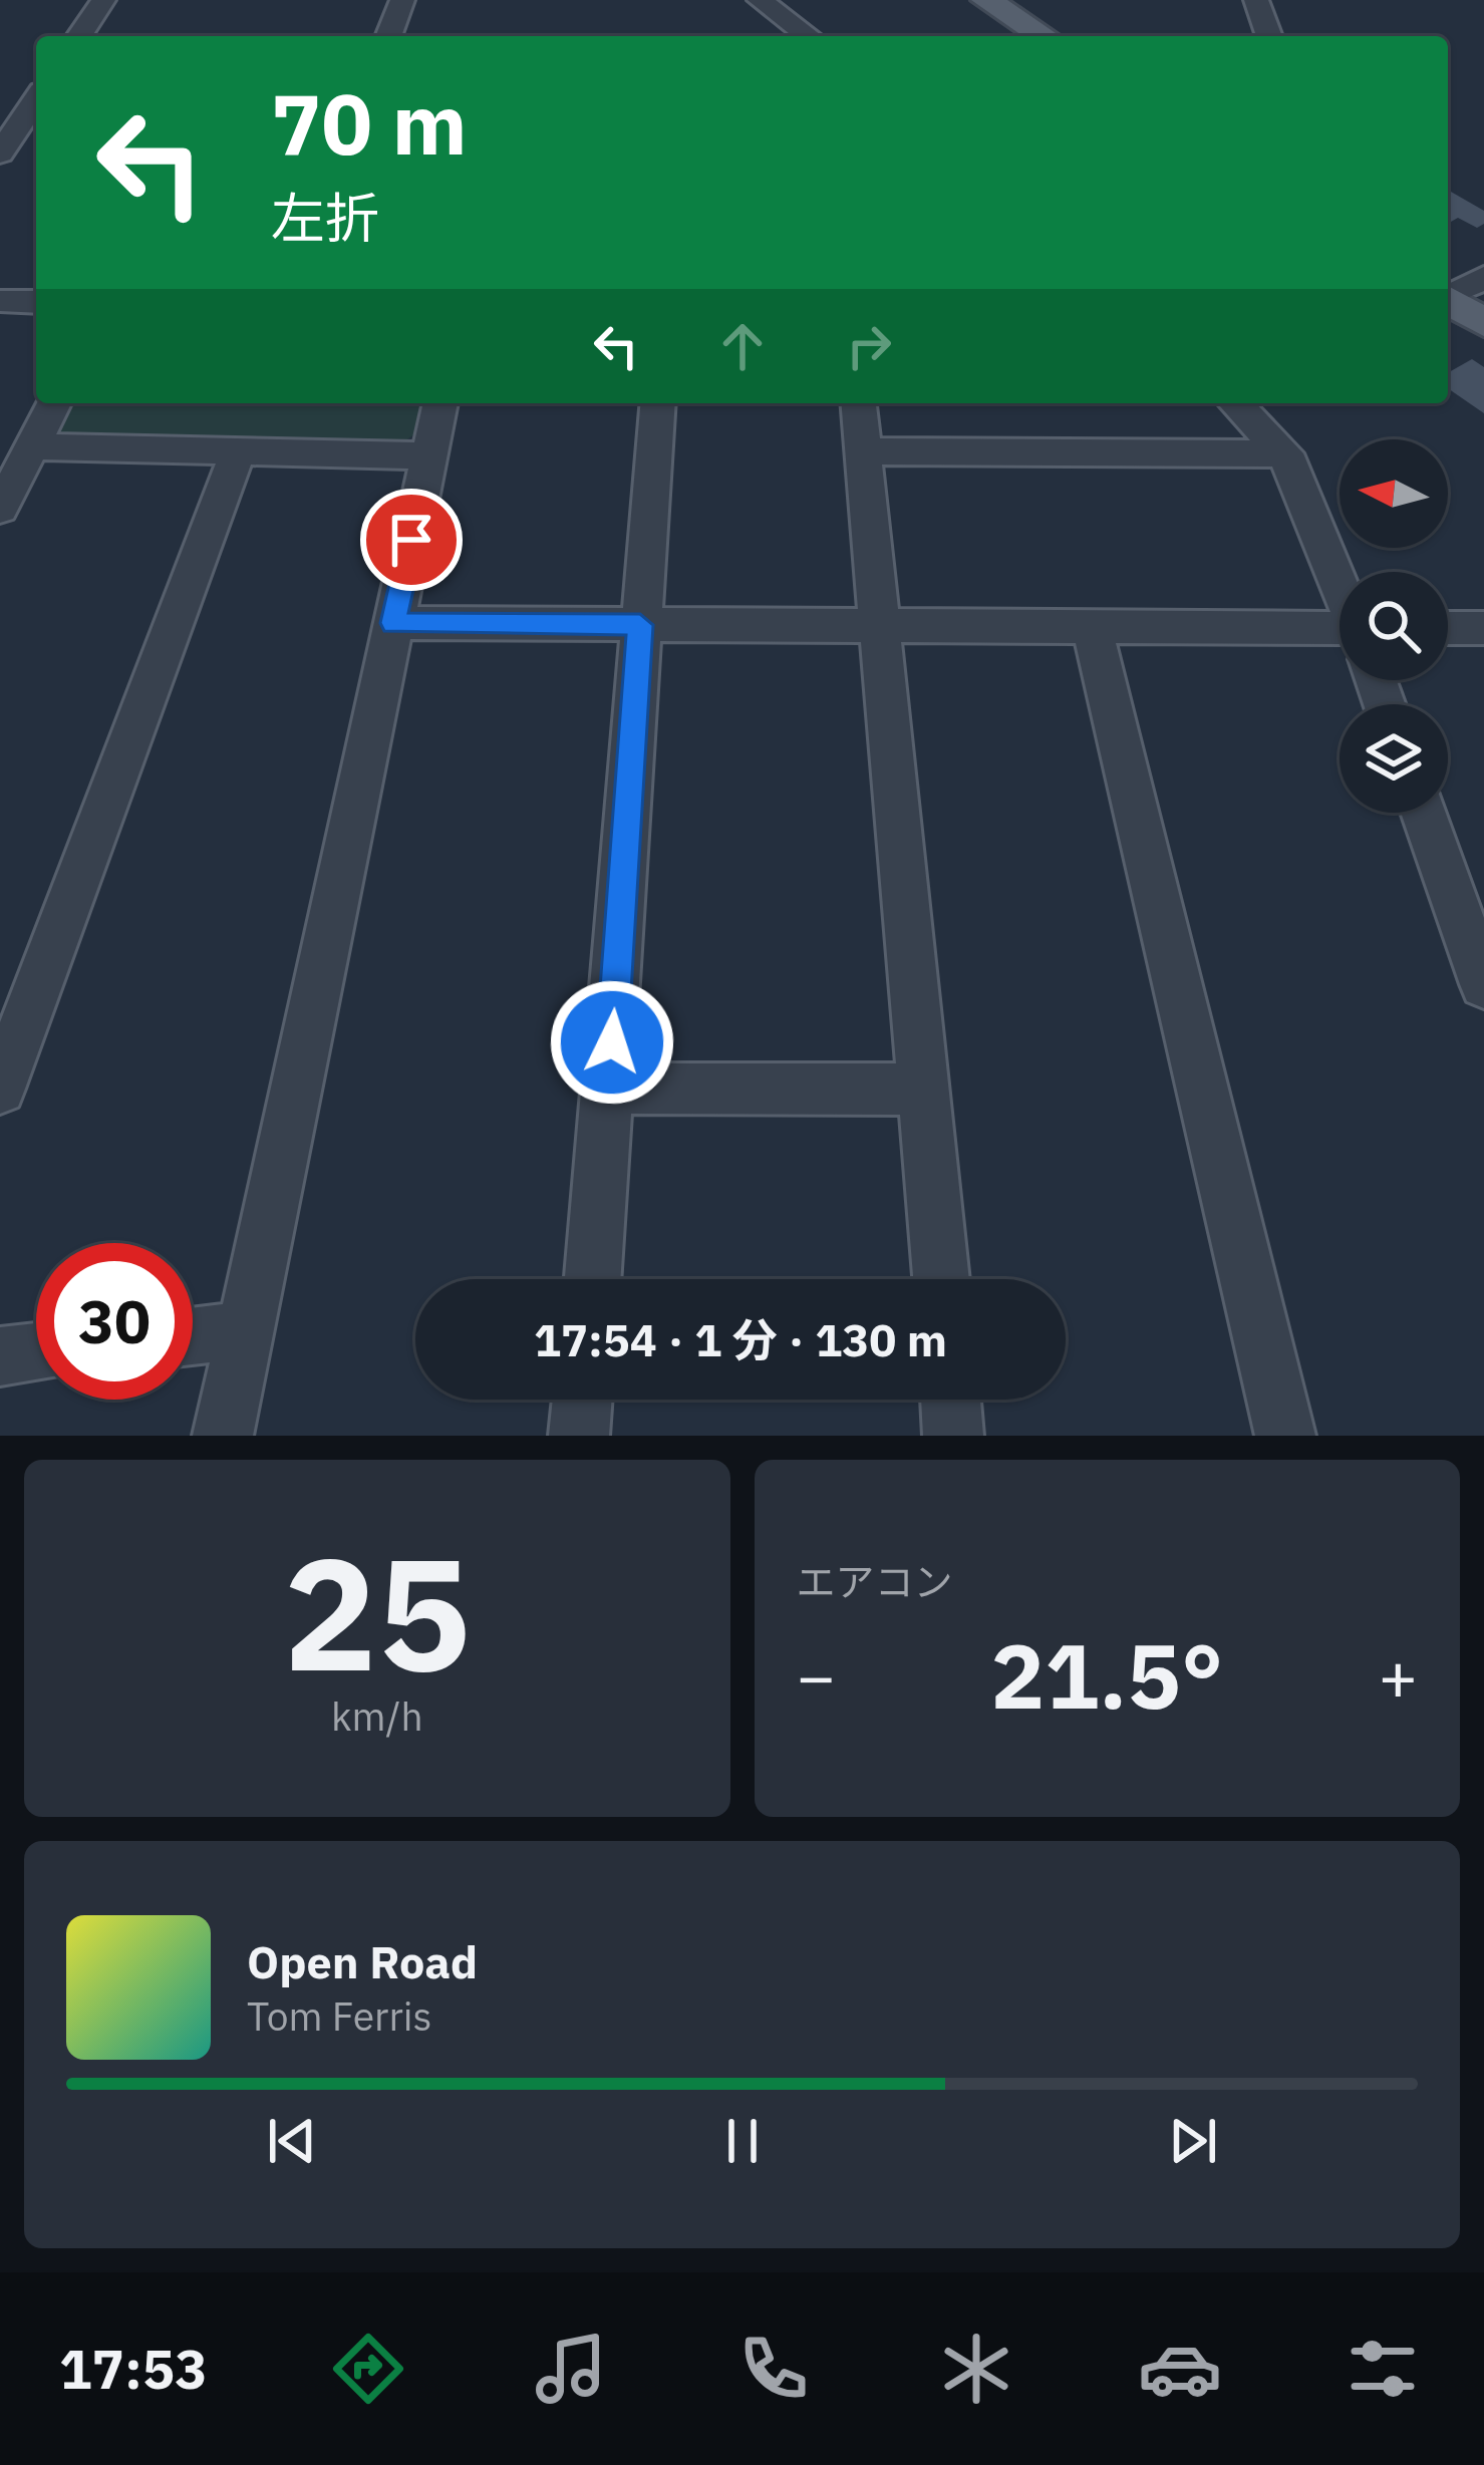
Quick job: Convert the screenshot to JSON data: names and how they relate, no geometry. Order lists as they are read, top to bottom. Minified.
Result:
{"north":"left","page":{"turn":["70 m","左折"],"limit":"30","trip":"17:54 · 1 分 · 130 m","tile":[["25","km/h"],"エアコン"],"heat":["−","21.5°","+"],"song":["Open Road","Tom Ferris"],"tabs":"17:53"}}
